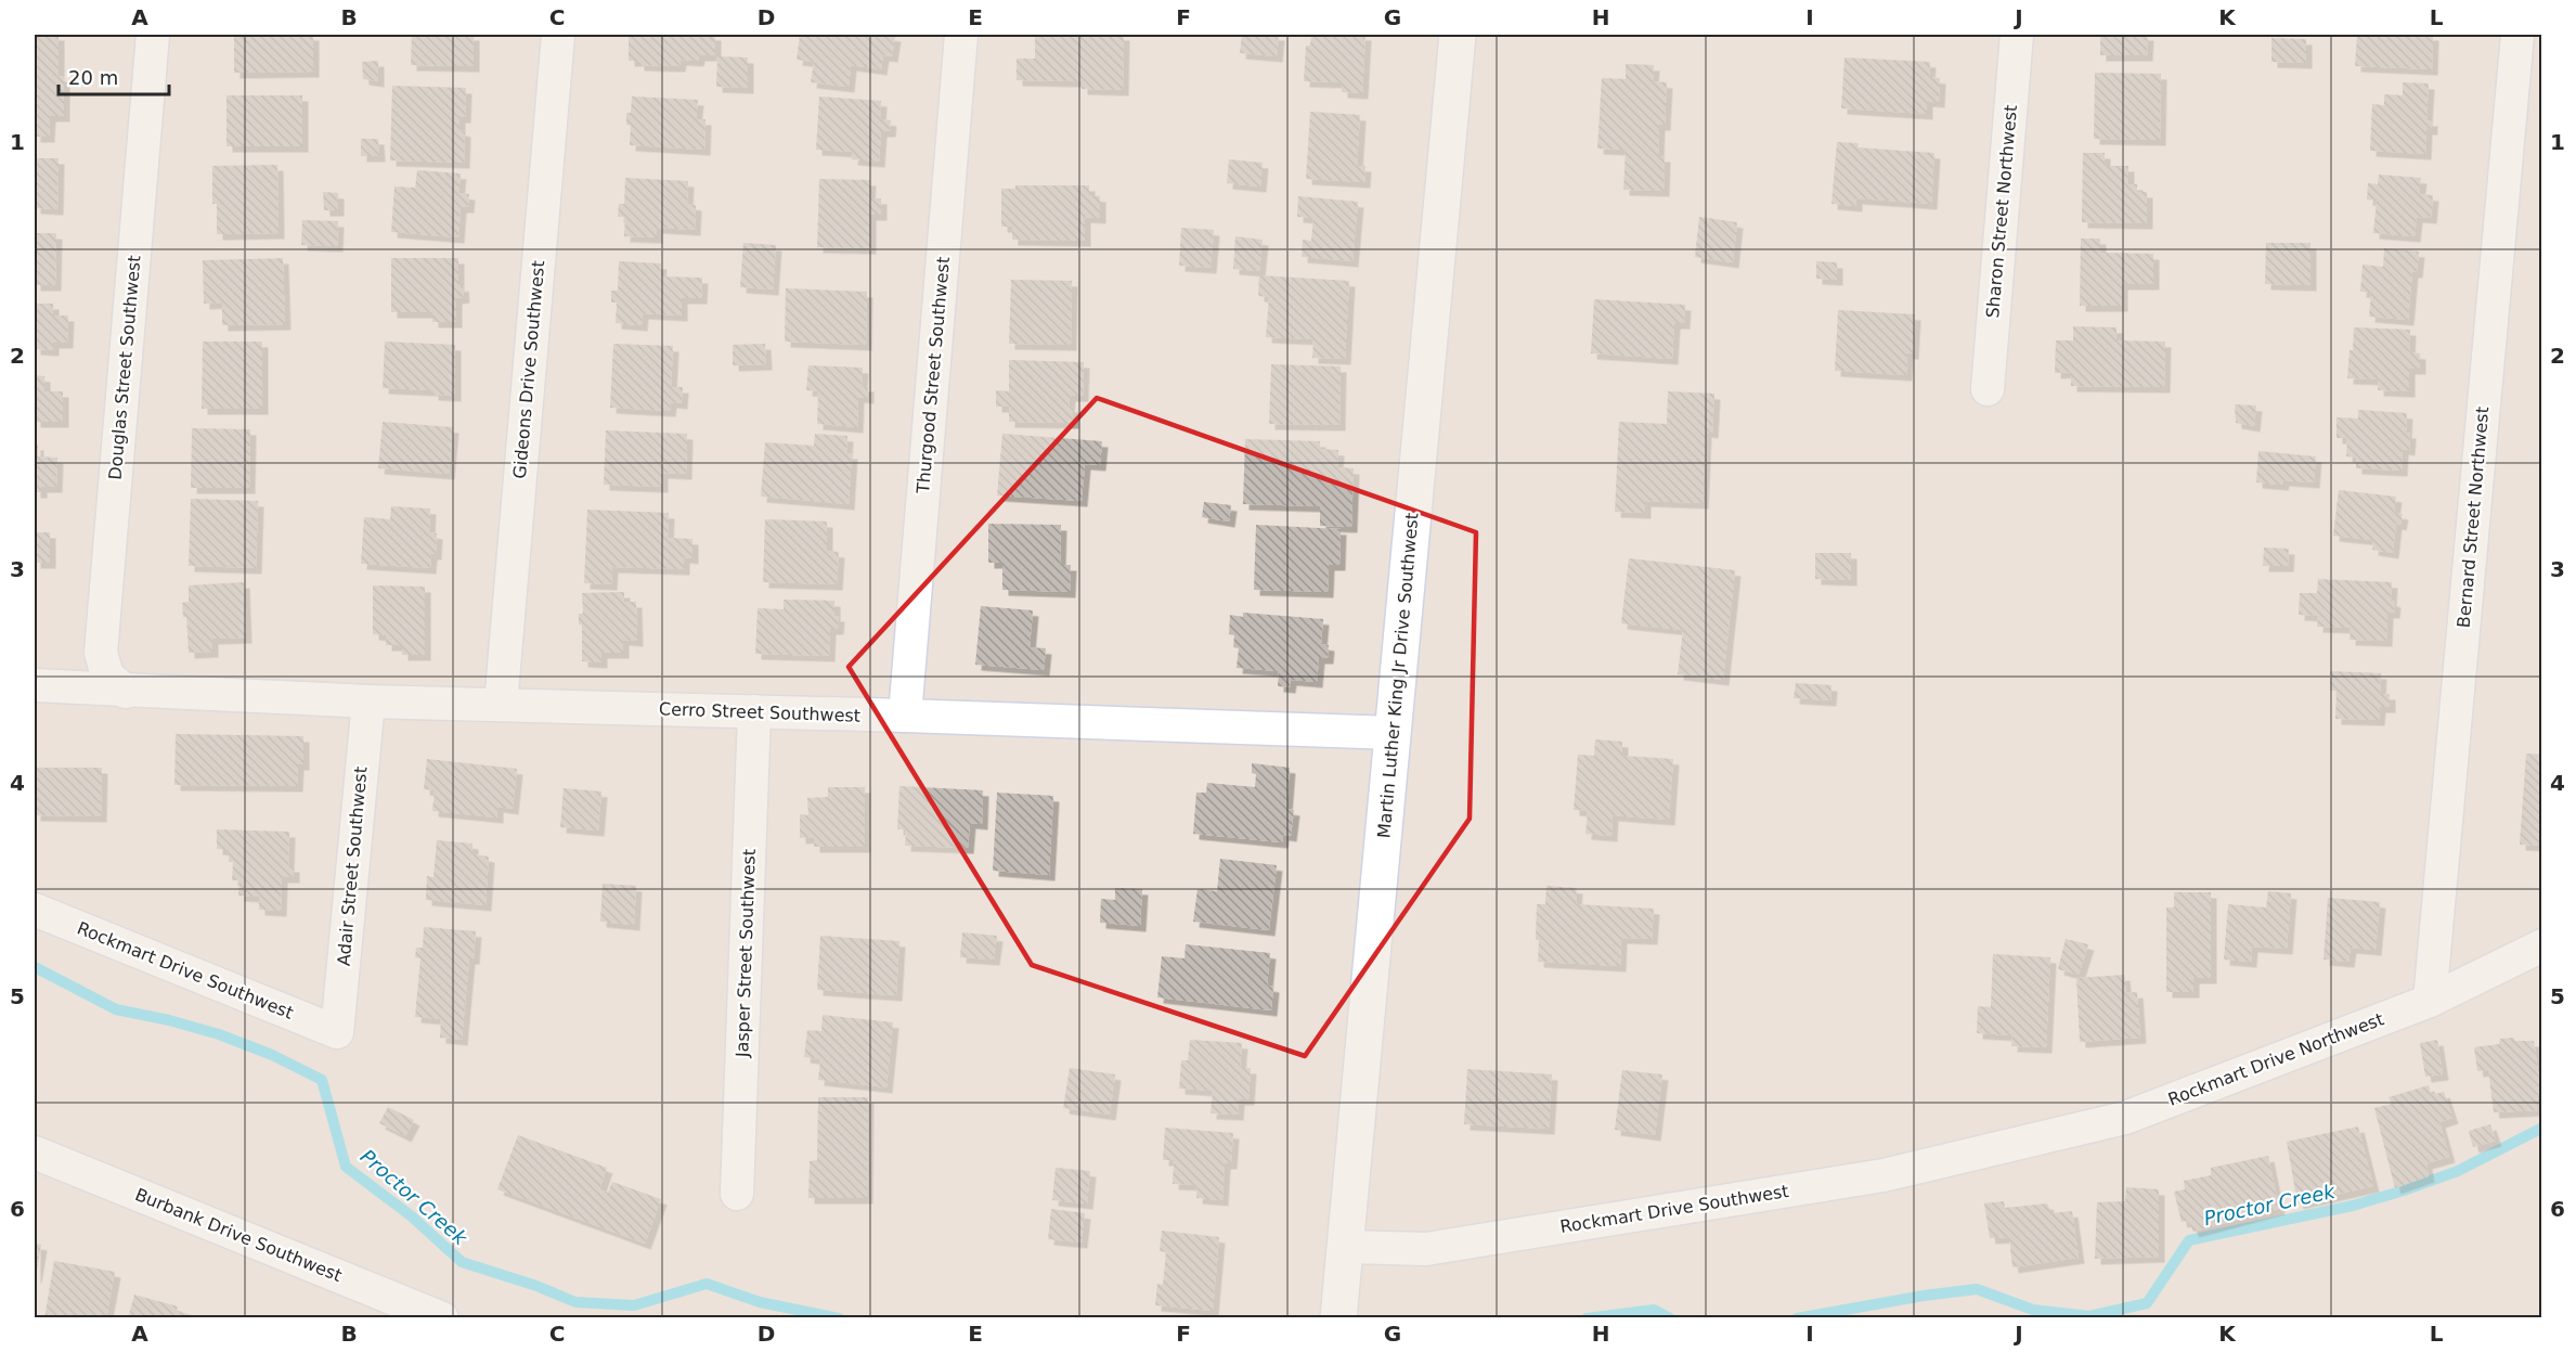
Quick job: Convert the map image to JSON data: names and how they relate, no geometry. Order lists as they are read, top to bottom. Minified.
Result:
{"streets":{"main road":["Martin Luther King Jr Drive Southwest"],"street":["Sharon Street Northwest","Douglas Street Southwest","Gideons Drive Southwest","Thurgood Street Southwest","Bernard Street Northwest","Cerro Street Southwest","Adair Street Southwest","Jasper Street Southwest","Rockmart Drive Southwest","Rockmart Drive Northwest","Burbank Drive Southwest"]},"crossings":[["Douglas Street Southwest","Cerro Street Southwest"],["Gideons Drive Southwest","Cerro Street Southwest"],["Thurgood Street Southwest","Cerro Street Southwest"],["Bernard Street Northwest","Rockmart Drive Northwest"],["Martin Luther King Jr Drive Southwest","Cerro Street Southwest"],["Martin Luther King Jr Drive Southwest","Rockmart Drive Southwest"],["Cerro Street Southwest","Adair Street Southwest"],["Cerro Street Southwest","Jasper Street Southwest"],["Adair Street Southwest","Rockmart Drive Southwest"],["Rockmart Drive Southwest","Rockmart Drive Northwest"]],"water":["Proctor Creek"],"scale_bar":"20 m","grid":{"columns":["A","B","C","D","E","F","G","H","I","J","K","L"],"rows":["1","2","3","4","5","6"]}}
